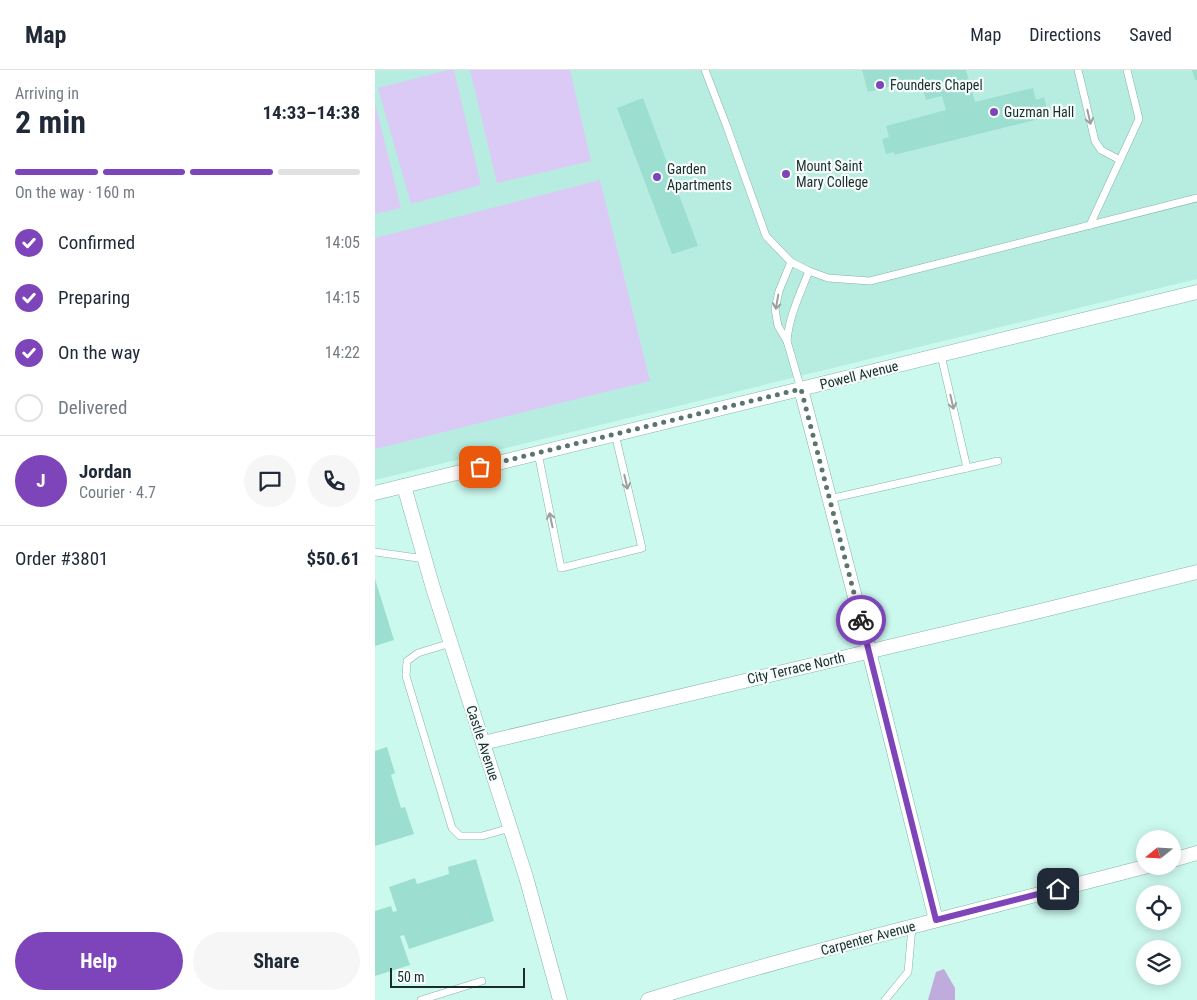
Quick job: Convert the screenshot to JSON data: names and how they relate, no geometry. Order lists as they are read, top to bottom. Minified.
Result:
{"streets":{"street":["Powell Avenue","City Terrace North","Castle Avenue","Carpenter Avenue"]},"crossings":[["Powell Avenue","Castle Avenue"],["City Terrace North","Castle Avenue"]],"places":["Founders Chapel","Guzman Hall","Mount Saint Mary College","Garden Apartments"],"scale_bar":"50 m","north":"left","page":{"header":"Map","nav":["Map","Directions","Saved"],"heading":["2 min","Arriving in","14:33–14:38"],"panel":["Jordan","Courier · 4.7","Order #3801","$50.61"],"bar":"On the way · 160 m","list":[["Confirmed","14:05"],["Preparing","14:15"],["On the way","14:22"],"Delivered"],"round":"J","buttons":["Help","Share"],"scale":"50 m"}}
